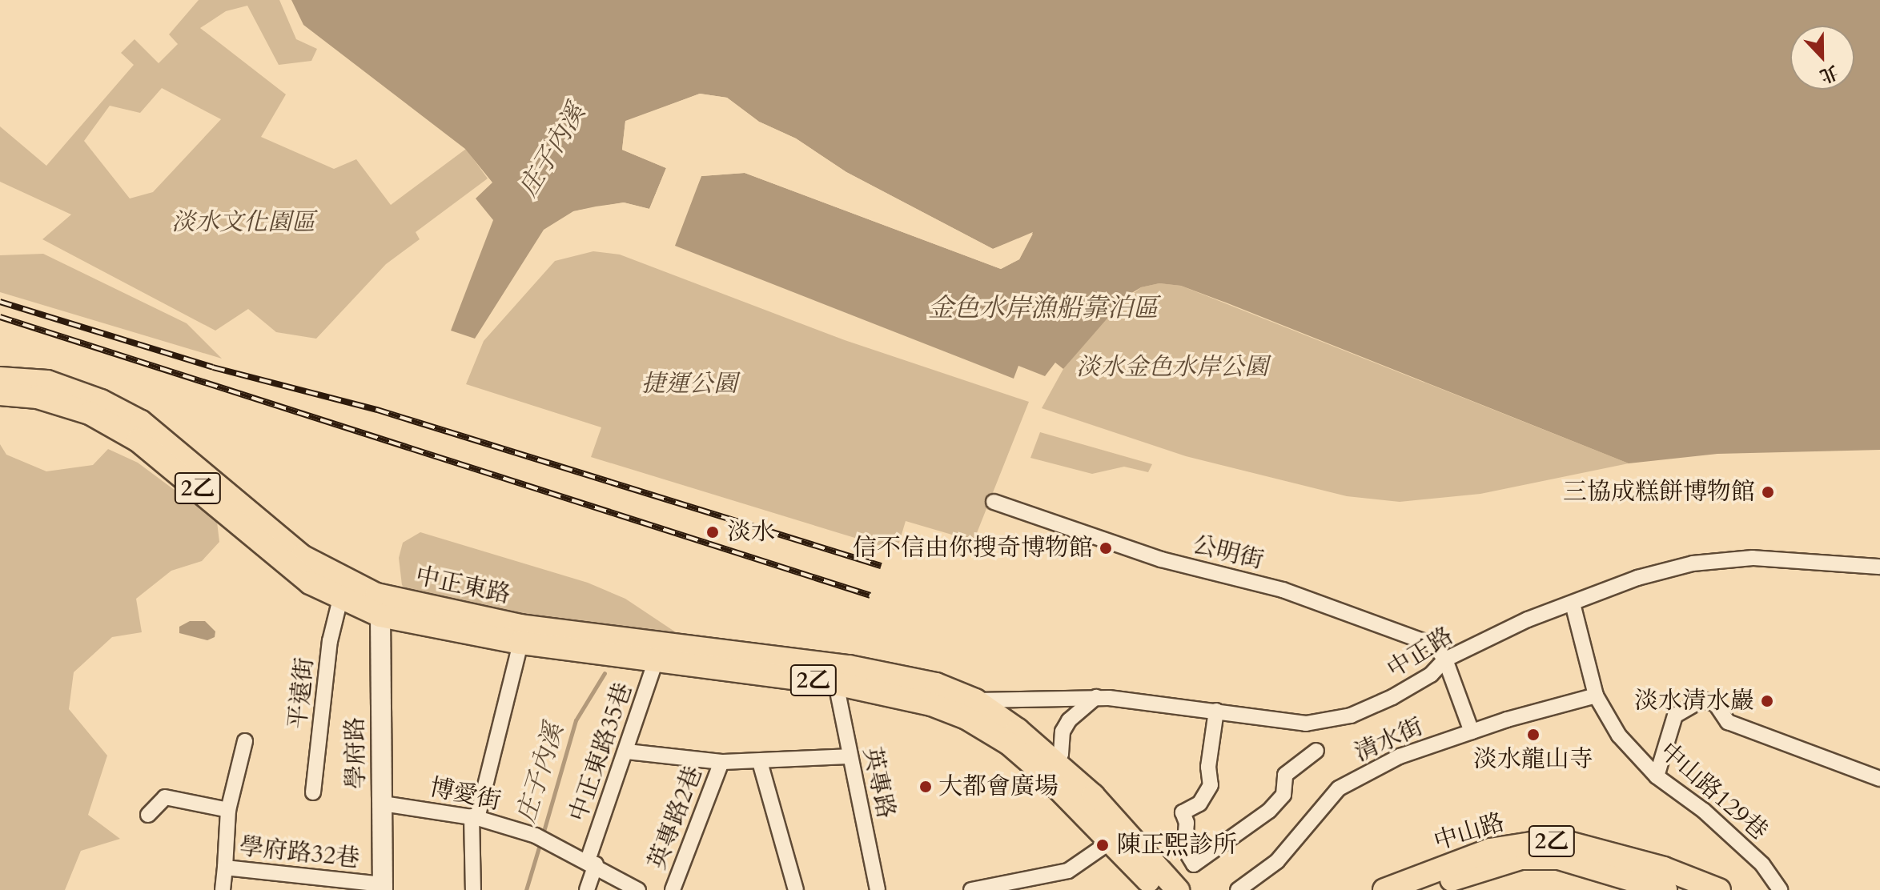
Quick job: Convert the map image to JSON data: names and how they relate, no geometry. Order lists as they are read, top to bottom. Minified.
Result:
{"streets":{"main road":["2乙","中正東路","中山路"],"street":["公明街","中正路","平遠街","清水街","中正東路35巷","學府路","英專路","中山路129巷","博愛街","英專路2巷","學府路32巷"]},"crossings":[["2乙","中正東路"],["2乙","中正路"],["公明街","中正路"],["中正東路","中正路"],["中正東路","平遠街"],["中正東路","中正東路35巷"],["中正東路","學府路"],["中正東路","英專路"],["中正路","中山路129巷"],["清水街","中山路129巷"],["中正東路35巷","博愛街"],["中正東路35巷","英專路2巷"],["學府路","博愛街"],["學府路","學府路32巷"],["英專路","英專路2巷"]],"water":["庄子內溪","金色水岸漁船靠泊區"],"parks":["淡水文化園區","淡水金色水岸公園","捷運公園"],"places":["三協成糕餅博物館","淡水","信不信由你搜奇博物館","淡水清水巖","淡水龍山寺","大都會廣場","陳正煕診所"],"north":"bottom"}
